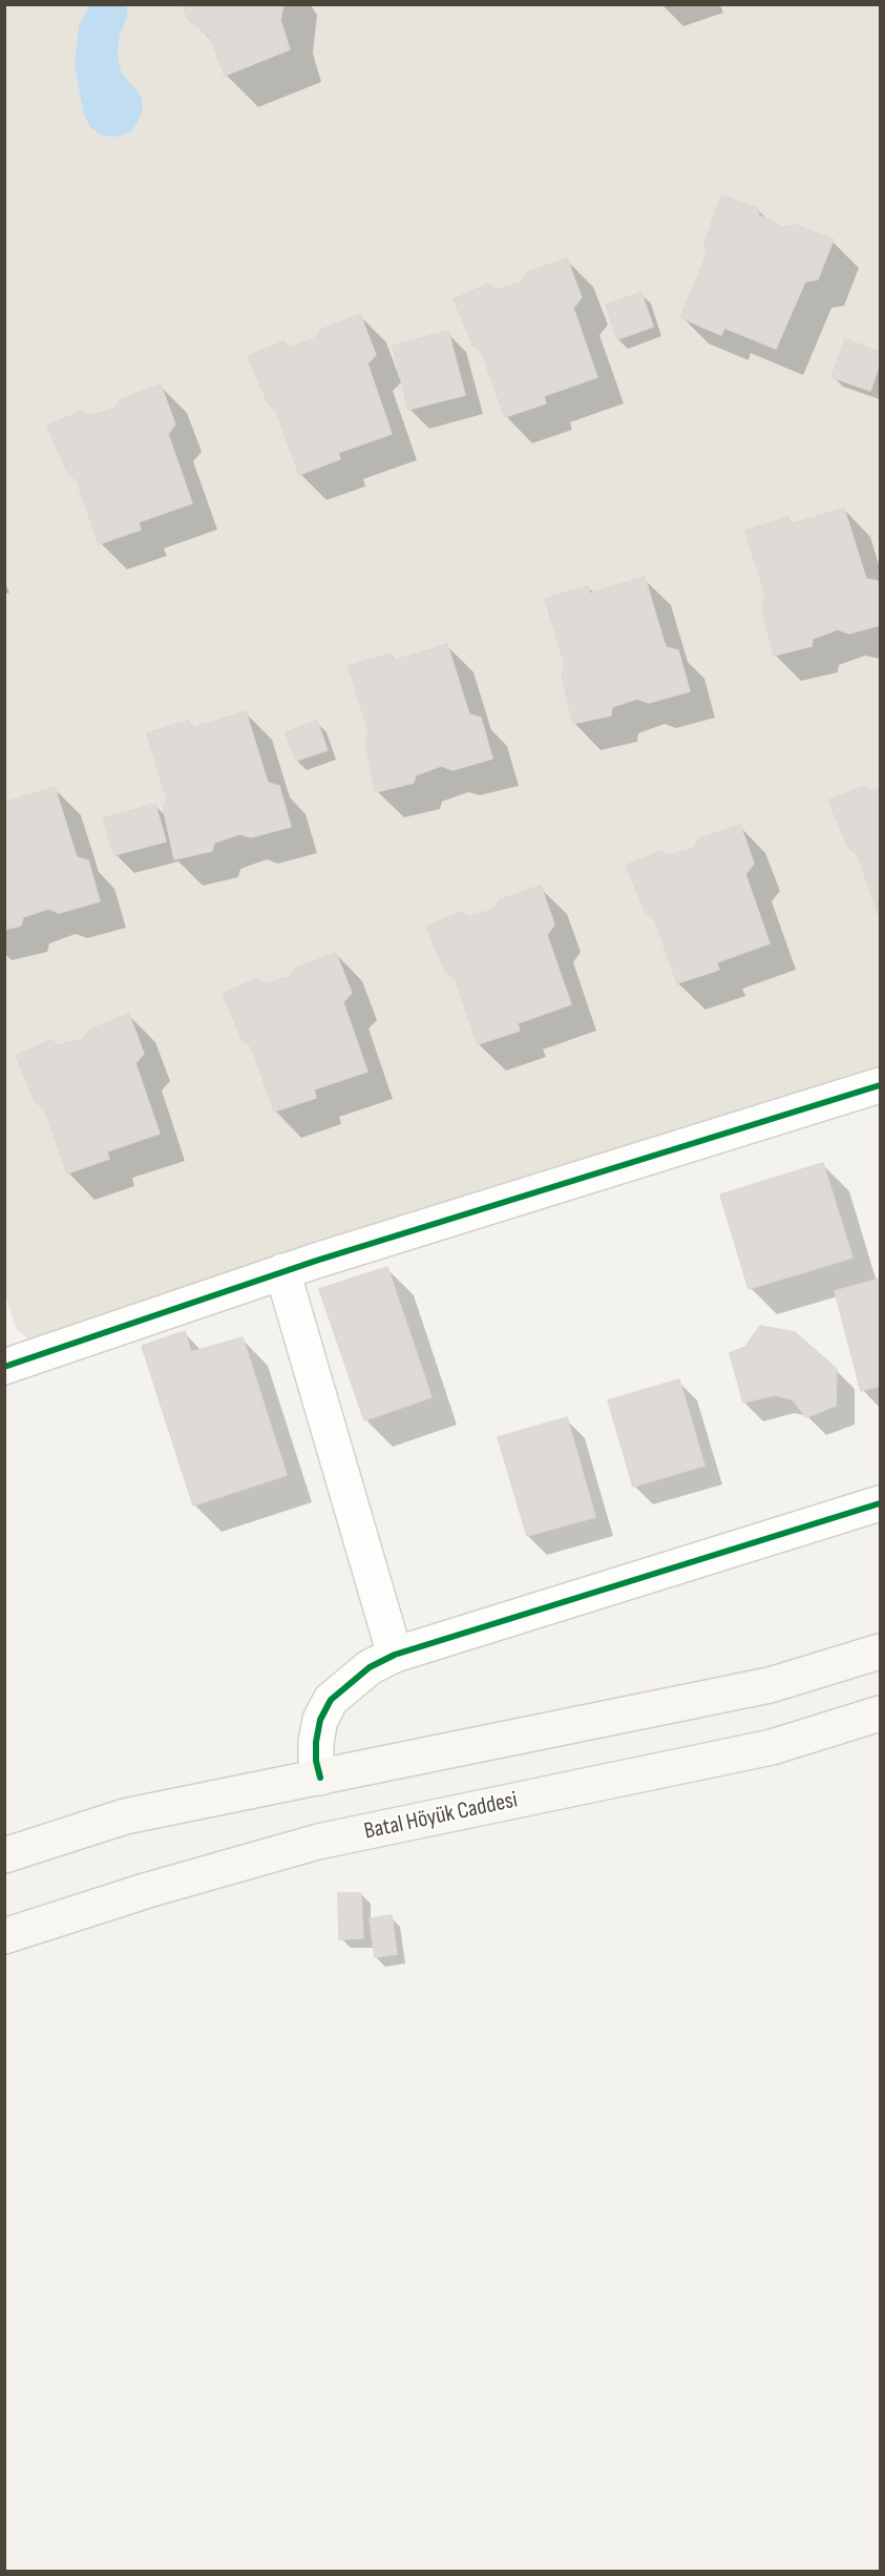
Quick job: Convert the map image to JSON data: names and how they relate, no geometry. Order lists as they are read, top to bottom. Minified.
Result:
{"streets":{"main road":["Batal Höyük Caddesi"]}}
